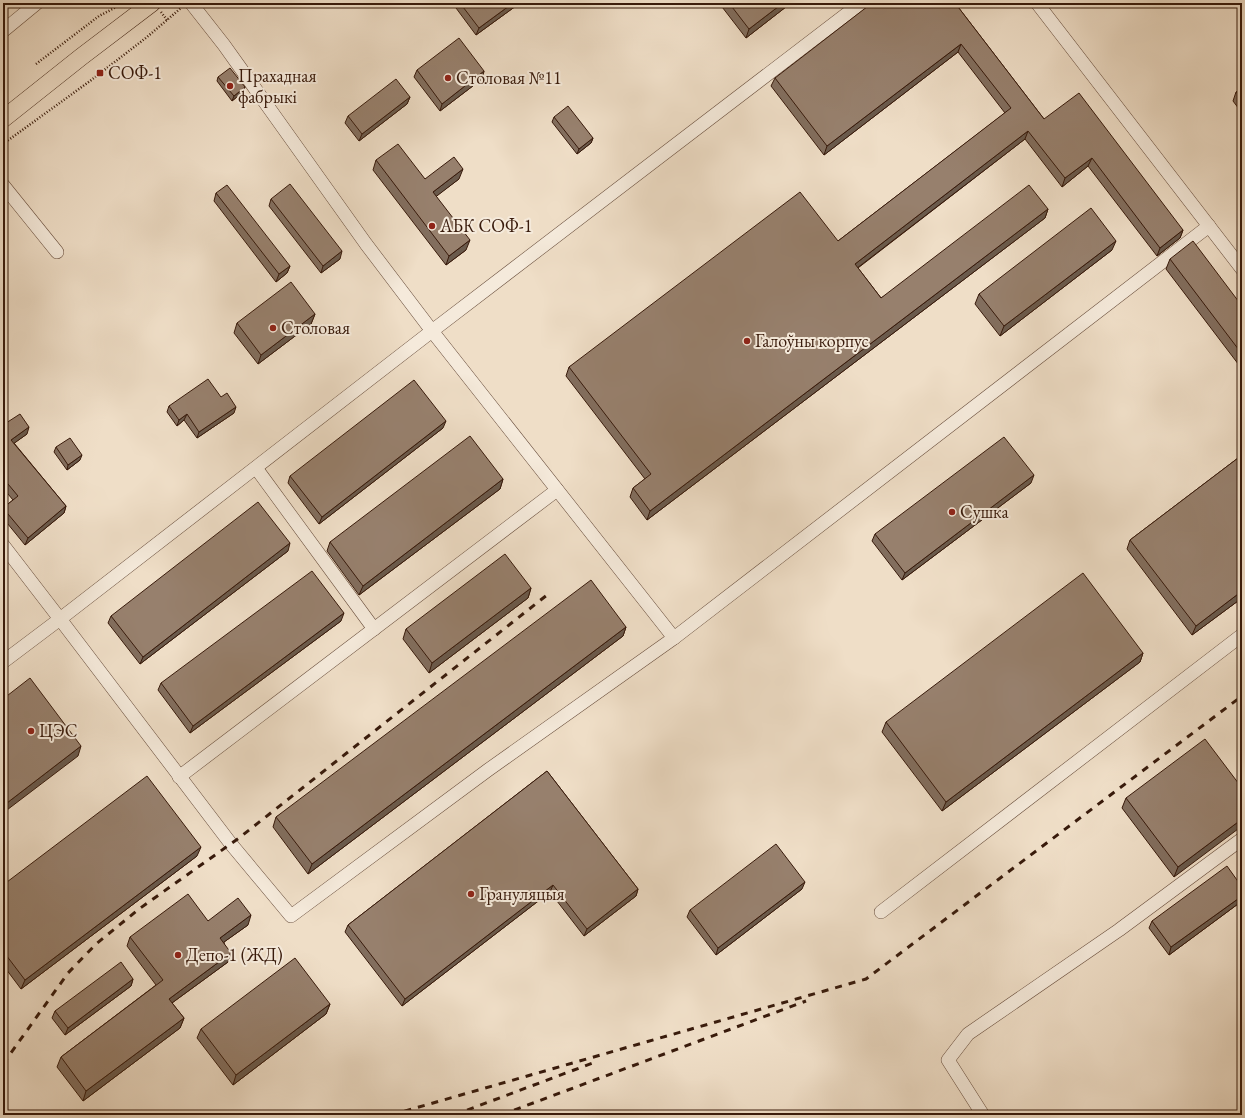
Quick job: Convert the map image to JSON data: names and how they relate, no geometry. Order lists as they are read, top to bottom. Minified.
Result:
{"places":{"transit":["СОФ-1"],"other":["Столовая №11","Прахадная фабрыкі","АБК СОФ-1","Столовая","Галоўны корпус","Сушка","ЦЭС","Грануляцыя","Депо-1 (ЖД)"]}}
